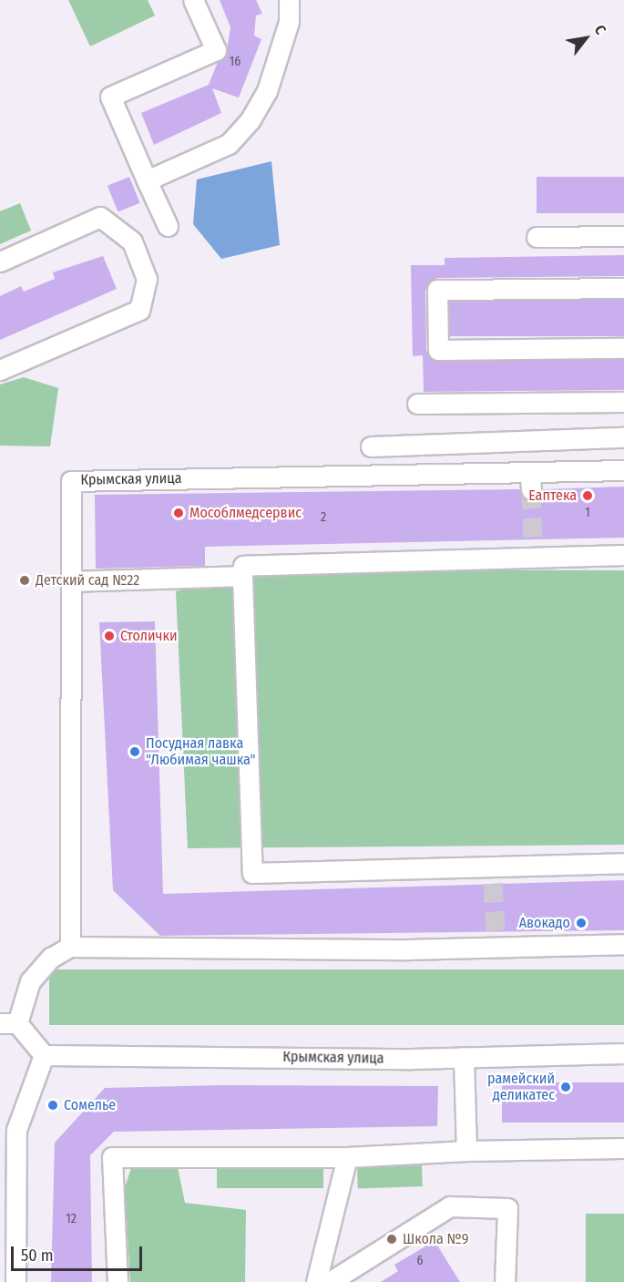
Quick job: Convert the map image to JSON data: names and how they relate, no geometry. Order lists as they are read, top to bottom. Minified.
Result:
{"streets":{"street":["Крымская улица"]},"places":["Еаптека","Мособлмедсервис","Детский сад №22","Столички","Посудная лавка \"Любимая чашка\"","Авокадо","рамейский деликатес","Сомелье","Школа №9"],"house_numbers":["16","1","2","12","6"],"scale_bar":"50 m","north":"top right"}
